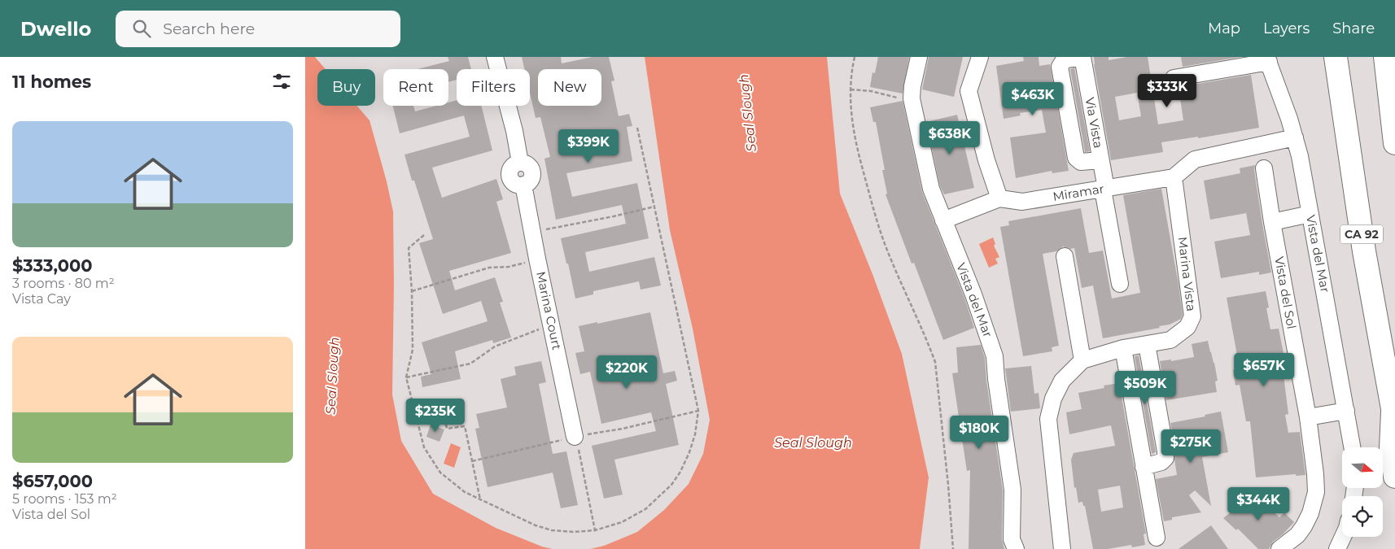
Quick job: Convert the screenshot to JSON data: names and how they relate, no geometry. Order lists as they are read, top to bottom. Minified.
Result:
{"streets":{"highway":["CA 92"],"street":["Via Vista","Miramar","Vista del Mar","Marina Vista","Vista del Sol","Marina Court"]},"crossings":[["Via Vista","Miramar"],["Miramar","Marina Vista"]],"water":["Seal Slough"],"north":"right","page":{"header":"Dwello","search":"Search here","nav":["Map","Layers","Share"],"heading":"11 homes","chip":["Buy","Rent","Filters","New"],"price":["$333K","$463K","$638K","$399K","$657K","$220K","$509K","$235K","$180K","$275K","$344K"],"list":[{"name":"$333,000","note":"3 rooms · 80 m² · Vista Cay"},{"name":"$657,000","note":"5 rooms · 153 m² · Vista del Sol"}]}}
